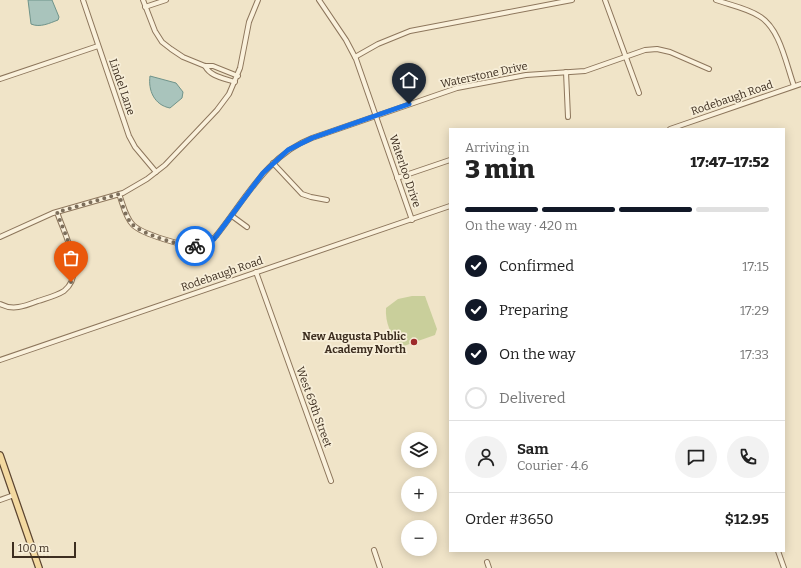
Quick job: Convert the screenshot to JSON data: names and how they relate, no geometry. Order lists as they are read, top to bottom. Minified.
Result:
{"streets":{"street":["Waterstone Drive","Lindel Lane","Rodebaugh Road","Waterloo Drive","West 69th Street"]},"crossings":[["Waterstone Drive","Waterloo Drive"],["Rodebaugh Road","Waterloo Drive"],["Rodebaugh Road","West 69th Street"]],"places":["New Augusta Public Academy North"],"scale_bar":"100 m","page":{"heading":["3 min","Arriving in","17:47–17:52"],"panel":["Sam","Courier · 4.6","Order #3650","$12.95"],"bar":"On the way · 420 m","list":[["Confirmed","17:15"],["Preparing","17:29"],["On the way","17:33"],"Delivered"],"map_buttons":["+","−"],"scale":"100 m"}}
